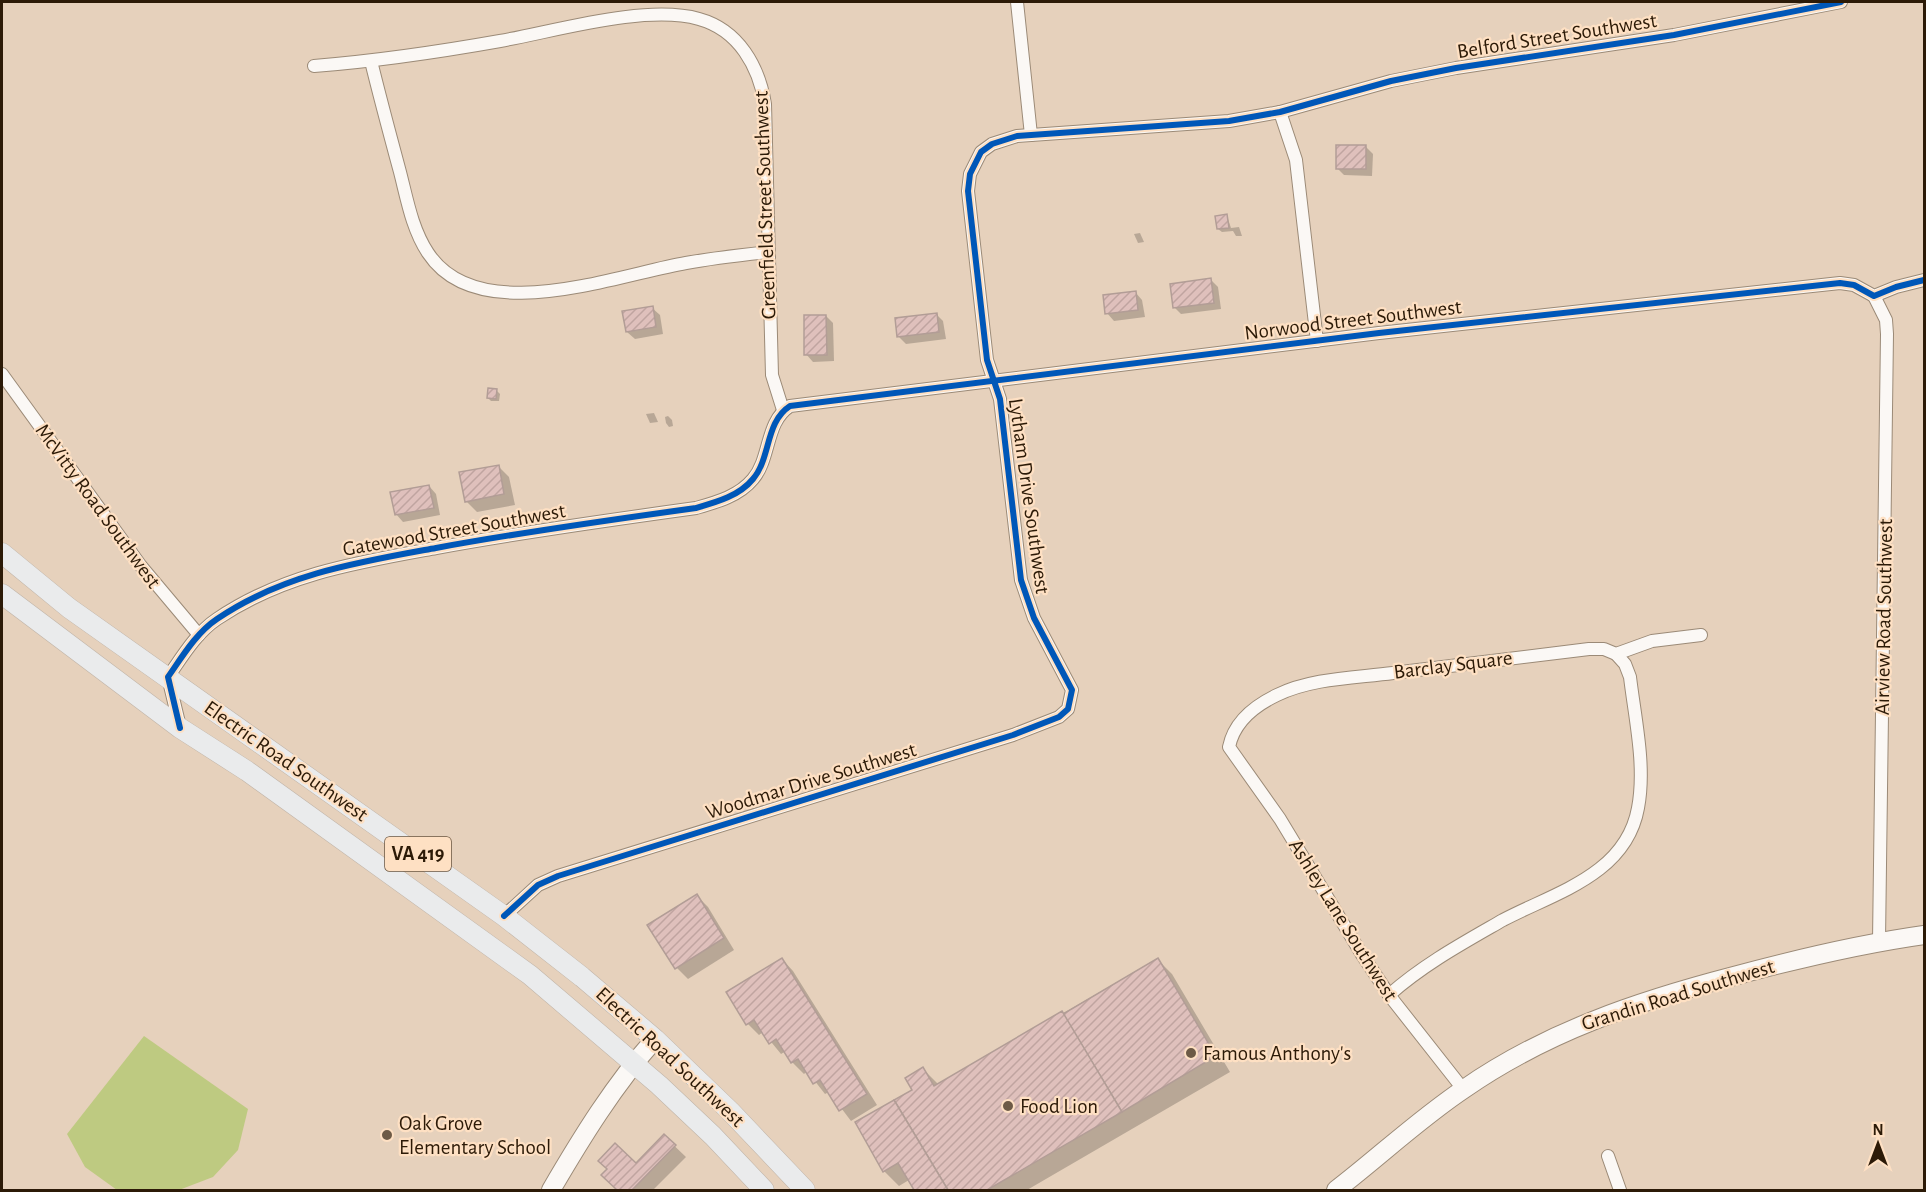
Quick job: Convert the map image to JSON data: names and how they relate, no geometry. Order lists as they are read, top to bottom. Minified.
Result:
{"streets":{"main road":["Electric Road Southwest","VA 419"],"street":["Belford Street Southwest","Greenfield Street Southwest","Norwood Street Southwest","Lytham Drive Southwest","McVitty Road Southwest","Gatewood Street Southwest","Airview Road Southwest","Barclay Square","Woodmar Drive Southwest","Ashley Lane Southwest","Grandin Road Southwest"]},"crossings":[["Belford Street Southwest","Lytham Drive Southwest"],["Greenfield Street Southwest","Norwood Street Southwest"],["Greenfield Street Southwest","Gatewood Street Southwest"],["Norwood Street Southwest","Lytham Drive Southwest"],["Norwood Street Southwest","Gatewood Street Southwest"],["Norwood Street Southwest","Airview Road Southwest"],["Lytham Drive Southwest","Woodmar Drive Southwest"],["McVitty Road Southwest","Gatewood Street Southwest"],["Gatewood Street Southwest","Electric Road Southwest"],["Airview Road Southwest","Grandin Road Southwest"],["Barclay Square","Ashley Lane Southwest"],["Electric Road Southwest","Woodmar Drive Southwest"],["Ashley Lane Southwest","Grandin Road Southwest"]],"places":["Famous Anthony's","Food Lion","Oak Grove Elementary School"],"north":"top"}
